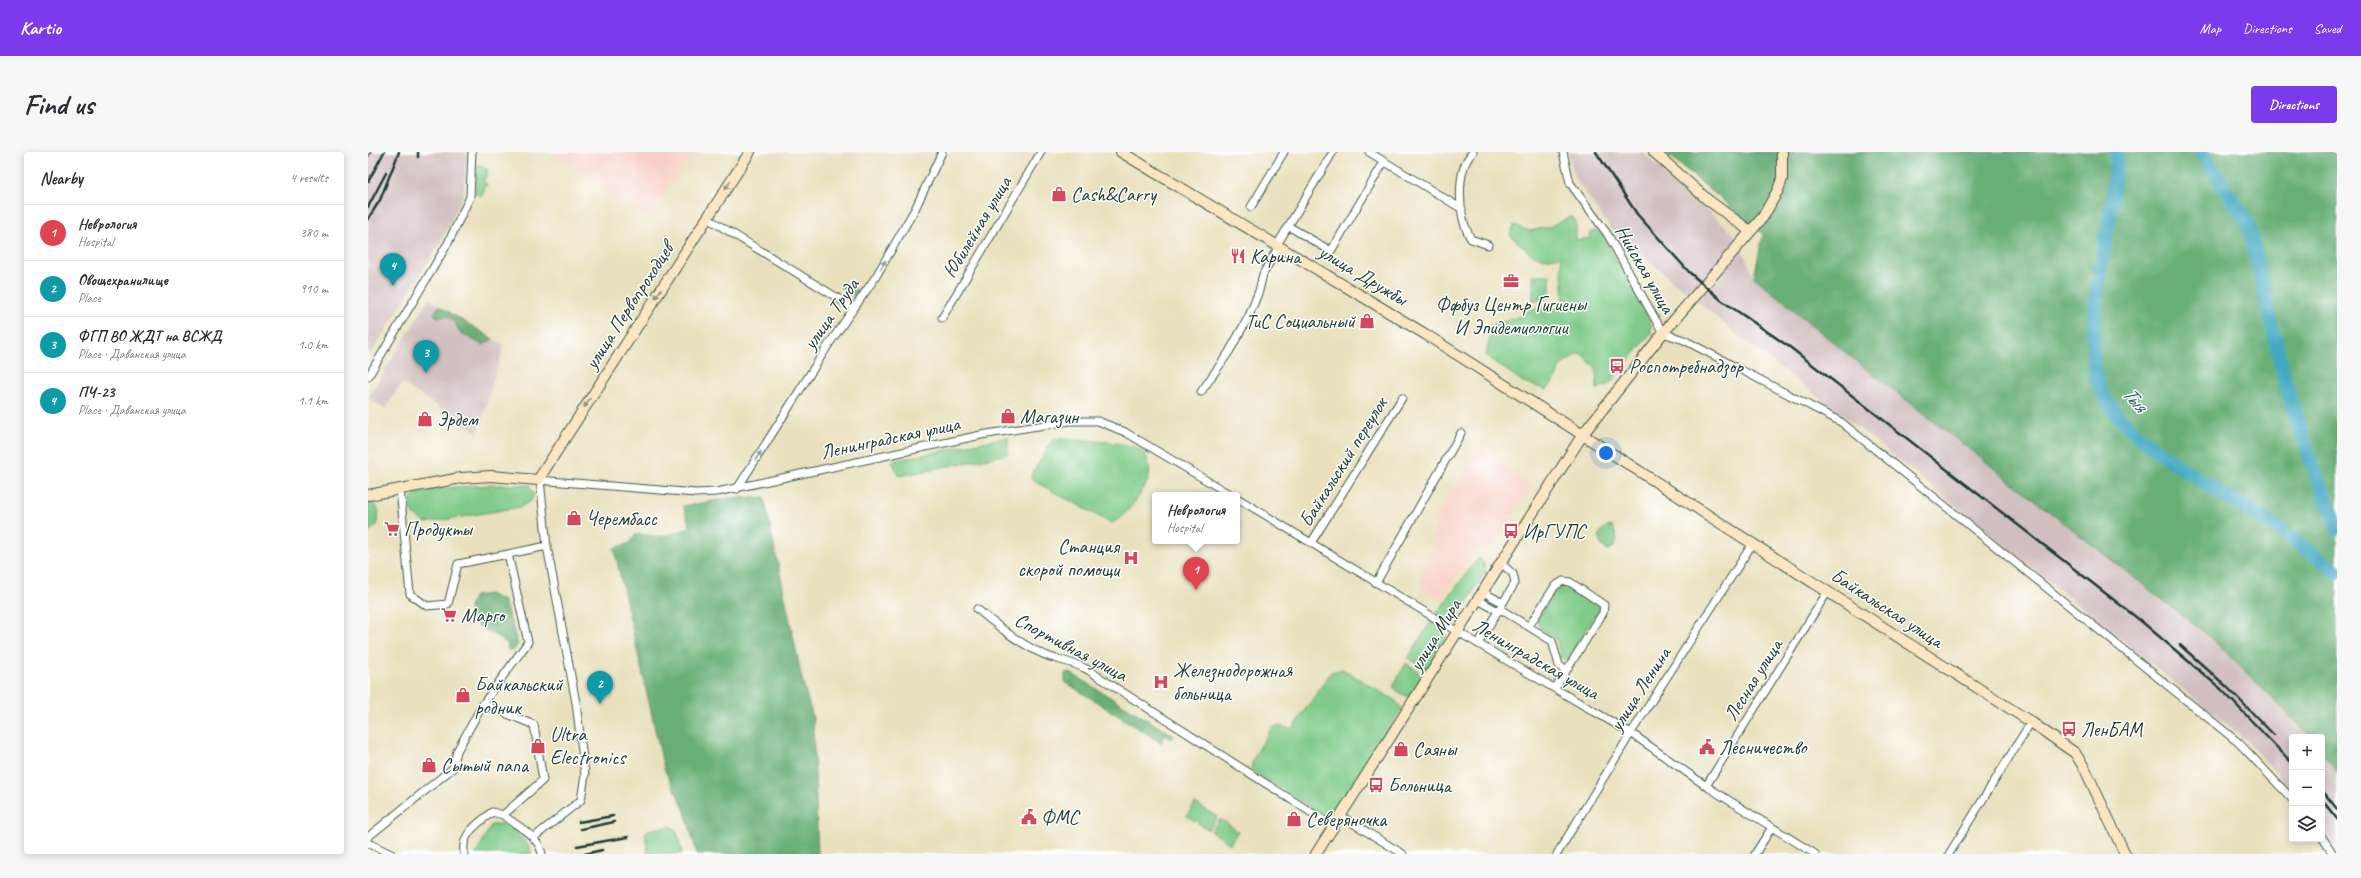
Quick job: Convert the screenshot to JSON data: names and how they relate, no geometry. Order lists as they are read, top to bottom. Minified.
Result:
{"streets":{"street":["Юбилейная улица","Нийская улица","улица Дружбы","улица Первопроходцев","улица Труда","Ленинградская улица","Байкальский переулок","Байкальская улица","улица Мира","Спортивная улица","Лесная улица","улица Ленина"]},"crossings":[["Нийская улица","улица Мира"],["улица Дружбы","Байкальская улица"],["улица Дружбы","улица Мира"],["улица Первопроходцев","Ленинградская улица"],["улица Труда","Ленинградская улица"],["Ленинградская улица","Байкальский переулок"],["Ленинградская улица","улица Мира"],["Ленинградская улица","Лесная улица"],["Ленинградская улица","улица Ленина"],["Байкальская улица","улица Мира"],["Байкальская улица","Лесная улица"],["Байкальская улица","улица Ленина"],["улица Мира","Спортивная улица"]],"one_way":["улица Первопроходцев","улица Труда"],"water":["Тыя"],"places":{"shop":["Cash&Carry","ТиС Социальный","Магазин","Эрдем","Черембасс","Байкальский родник","Ultra Electronics","Саяны","Сытый папа","Северяночка"],"restaurant":["Карина"],"office":["Ффбуз Центр Гигиены И Эпидемиологии"],"bus stop":["Роспотребнадзор","ИрГУПС","ЛенБАМ","Больница"],"supermarket":["Продукты","Марго"],"hospital":["Станция скорой помощи","Железнодорожная больница"],"public building":["Лесничество","ФМС"]},"page":{"header":"Kartio","nav":["Map","Directions","Saved"],"buttons":"Directions","title":"Find us","heading":["Nearby","4 results"],"list":[{"mark":"1","name":"Неврология","note":"Hospital","value":"380 m"},{"mark":"2","name":"Овощехранилище","note":"Place","value":"910 m"},{"mark":"3","name":"ФГП ВО ЖДТ на ВСЖД","note":"Place · Даванская улица","value":"1.0 km"},{"mark":"4","name":"ПЧ-23","note":"Place · Даванская улица","value":"1.1 km"}],"pins":["4","3","1","2"],"popup":["Неврология","Hospital"],"map_buttons":["+","−"]}}
